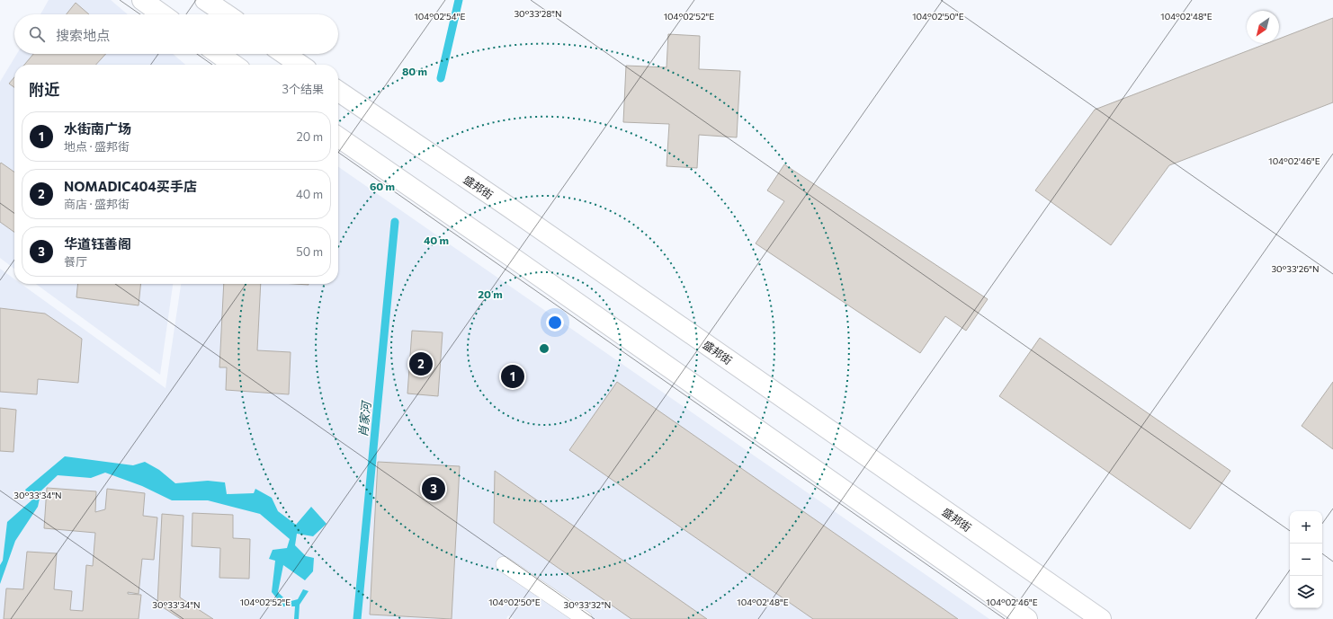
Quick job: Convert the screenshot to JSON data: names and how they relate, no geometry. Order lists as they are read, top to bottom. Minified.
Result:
{"streets":{"street":["盛邦街"]},"water":["肖家河"],"north":"bottom left","page":{"search":"搜索地点","heading":["附近","3个结果"],"list":[{"mark":"1","name":"水街南广场","note":"地点 · 盛邦街","value":"20 m"},{"mark":"2","name":"NOMADIC404买手店","note":"商店 · 盛邦街","value":"40 m"},{"mark":"3","name":"华道钰善阁","note":"餐厅","value":"50 m"}],"pins":["2","1","3"],"map_buttons":["+","−"]},"coordinates":["30°33'28\"N","104°02'54\"E","104°02'52\"E","104°02'50\"E","104°02'48\"E","104°02'46\"E","30°33'26\"N","30°33'34\"N","30°33'32\"N"],"rings":["80 m","60 m","40 m","20 m"]}
